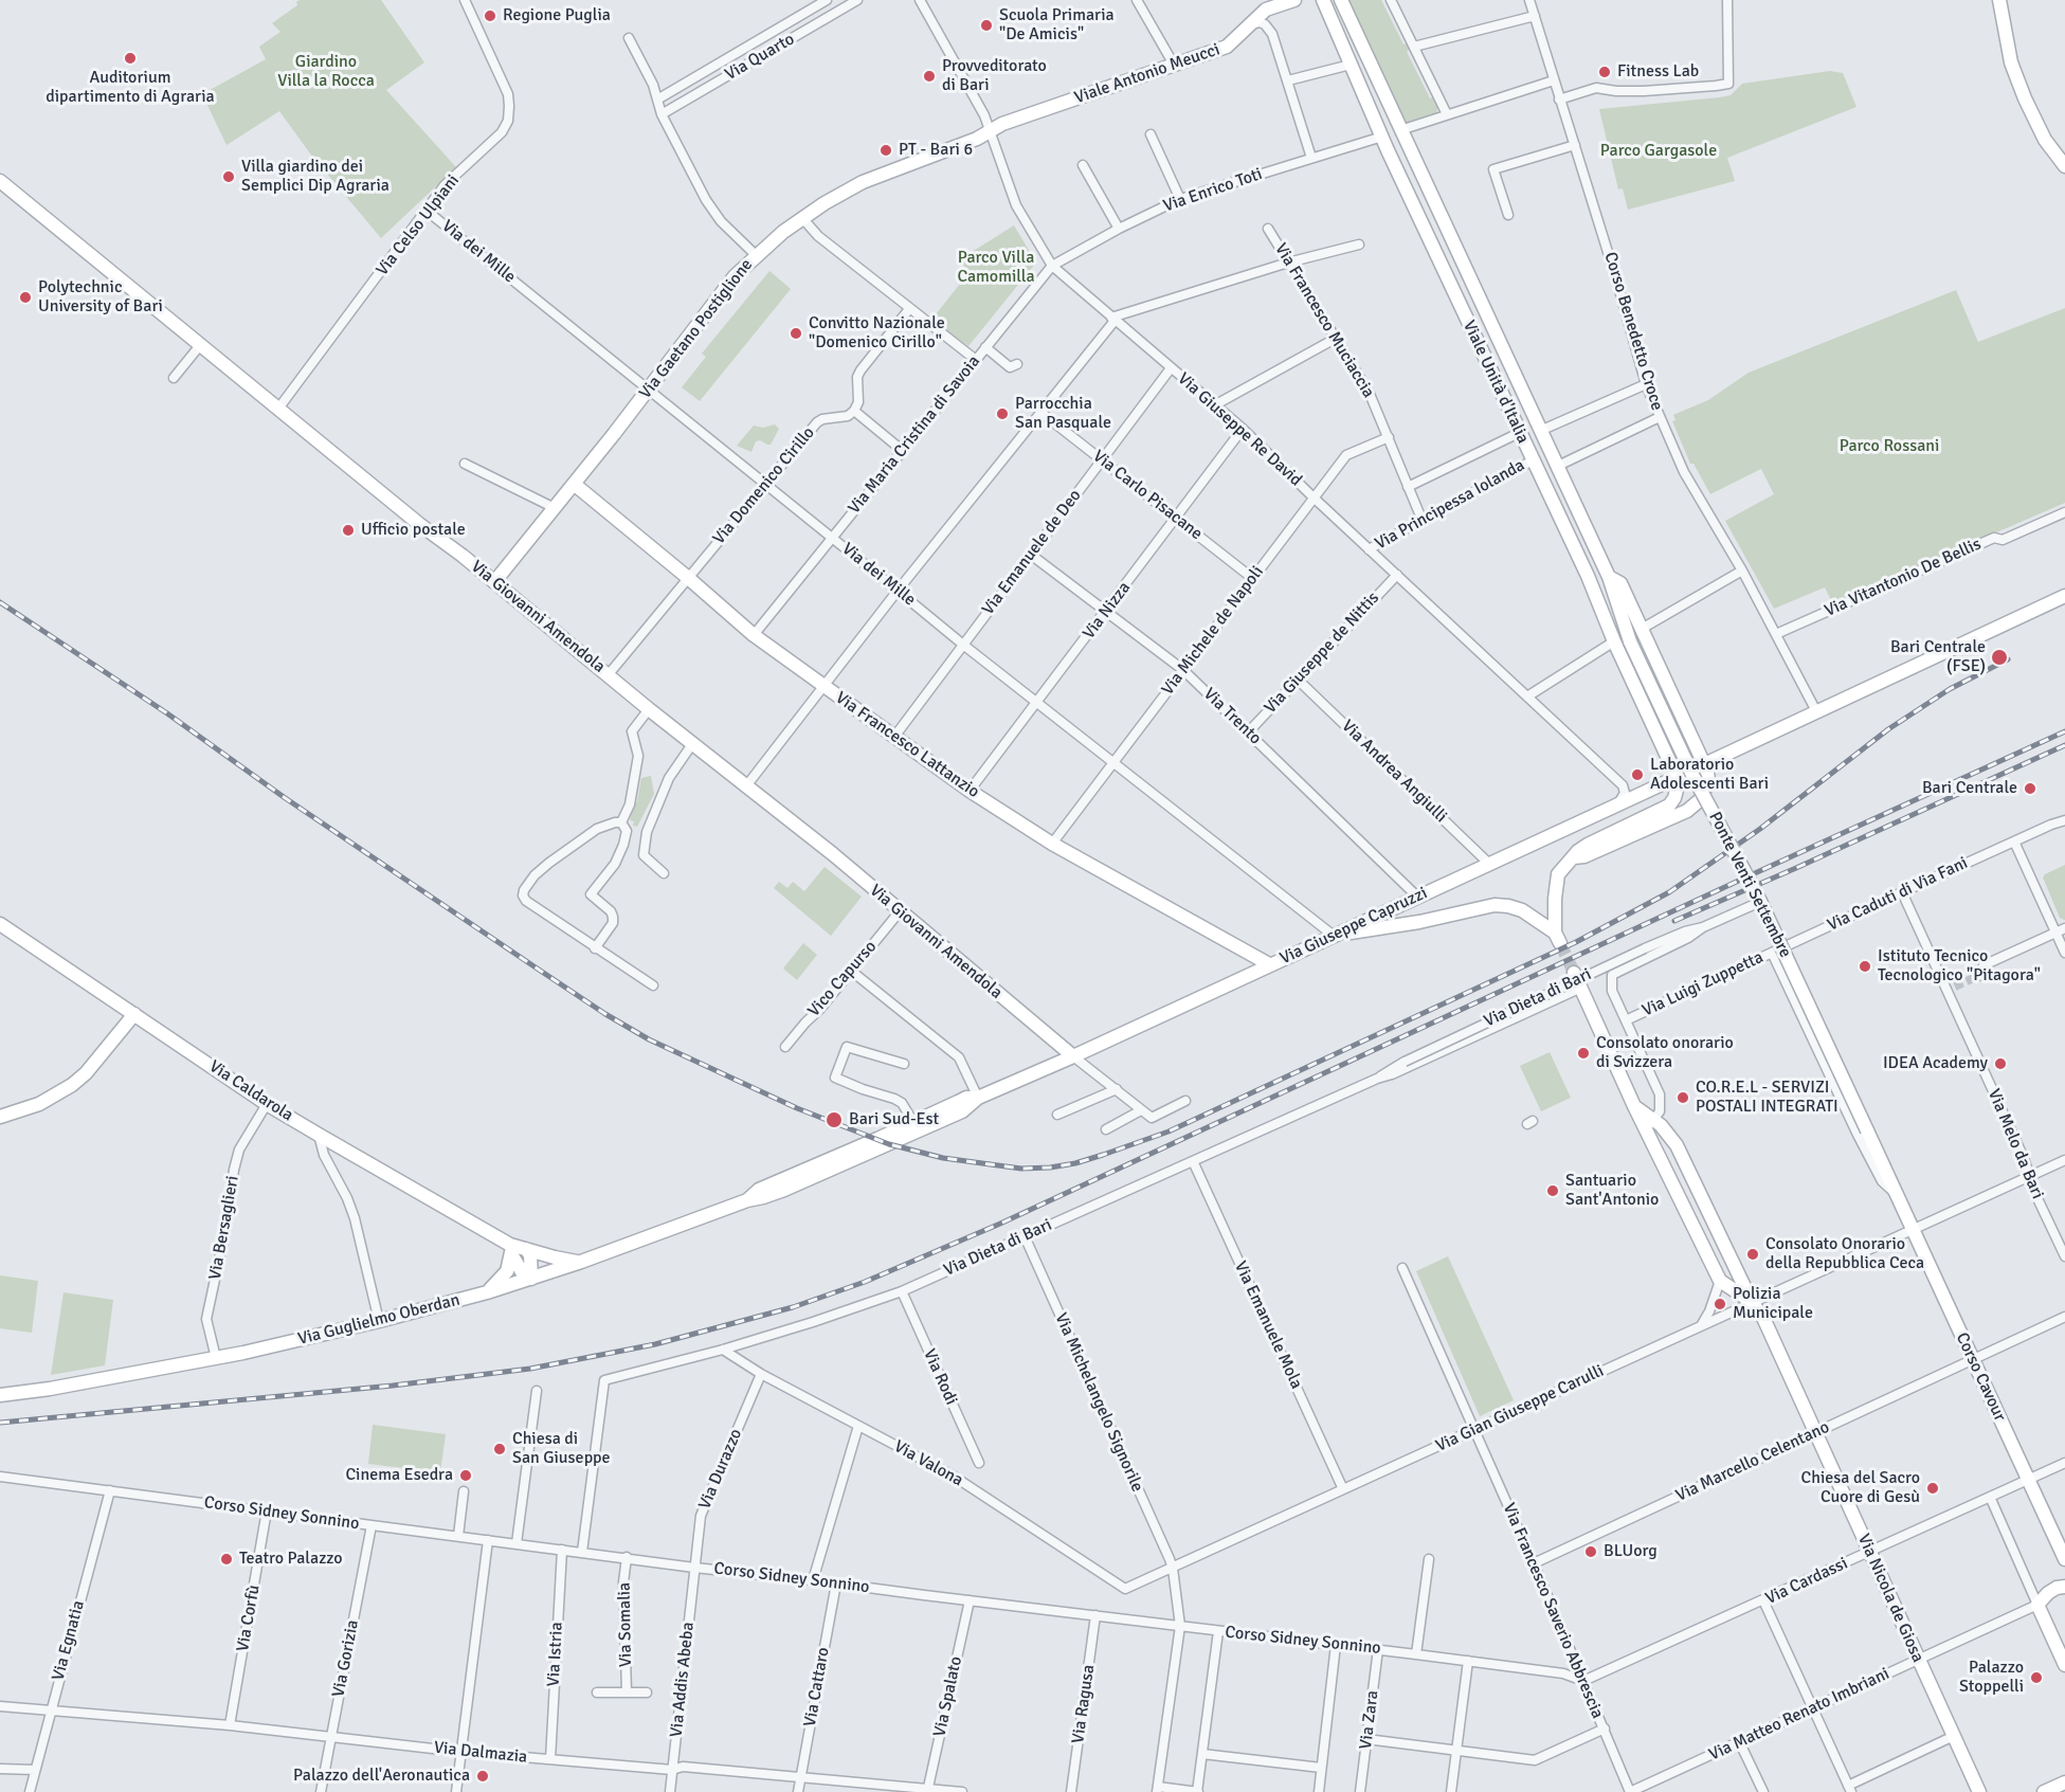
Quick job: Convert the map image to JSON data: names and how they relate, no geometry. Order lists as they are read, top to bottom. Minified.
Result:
{"streets":{"main road":["Viale Antonio Meucci","Via Gaetano Postiglione","Viale Unità d'Italia","Via Giovanni Amendola","Via Francesco Lattanzio","Ponte Venti Settembre","Via Giuseppe Capruzzi","Via Caldarola","Via Guglielmo Oberdan","Corso Cavour","Via Nicola de Giosa"],"street":["Via Quarto","Via Enrico Toti","Via Celso Ulpiani","Via dei Mille","Via Francesco Muciaccia","Corso Benedetto Croce","Via Giuseppe Re David","Via Maria Cristina di Savoia","Via Domenico Cirillo","Via Carlo Pisacane","Via Principessa Iolanda","Via Emanuele de Deo","Via Vitantonio De Bellis","Via Nizza","Via Michele de Napoli","Via Giuseppe de Nittis","Via Trento","Via Andrea Angiulli","Via Caduti di Via Fani","Vico Capurso","Via Luigi Zuppetta","Via Dieta di Bari","Via Melo da Bari","Via Bersaglieri","Via Emanuele Mola","Via Rodi","Via Michelangelo Signorile","Via Gian Giuseppe Carulli","Via Marcello Celentano","Via Valona","Via Durazzo","Corso Sidney Sonnino","Via Cardassi","Via Francesco Saverio Abbrescia","Via Corfù","Via Somalia","Via Egnatia","Via Istria","Via Gorizia","Via Addis Abeba","Via Cattaro","Via Spalato","Via Ragusa","Via Matteo Renato Imbriani","Via Zara","Via Dalmazia"]},"crossings":[["Viale Antonio Meucci","Via Gaetano Postiglione"],["Viale Antonio Meucci","Via Giuseppe Re David"],["Via Enrico Toti","Viale Unità d'Italia"],["Via Enrico Toti","Via Giuseppe Re David"],["Via Enrico Toti","Via Maria Cristina di Savoia"],["Via Celso Ulpiani","Via dei Mille"],["Via Celso Ulpiani","Via Giovanni Amendola"],["Via dei Mille","Via Gaetano Postiglione"],["Via dei Mille","Via Maria Cristina di Savoia"],["Via dei Mille","Via Domenico Cirillo"],["Via dei Mille","Via Emanuele de Deo"],["Via dei Mille","Via Nizza"],["Via dei Mille","Via Michele de Napoli"],["Via dei Mille","Via Giuseppe Capruzzi"],["Via Francesco Muciaccia","Via Principessa Iolanda"],["Via Francesco Muciaccia","Via Michele de Napoli"],["Via Gaetano Postiglione","Via Giuseppe Re David"],["Via Gaetano Postiglione","Via Giovanni Amendola"],["Via Gaetano Postiglione","Via Francesco Lattanzio"],["Corso Benedetto Croce","Via Vitantonio De Bellis"],["Viale Unità d'Italia","Via Principessa Iolanda"],["Viale Unità d'Italia","Ponte Venti Settembre"],["Viale Unità d'Italia","Via Giuseppe Capruzzi"],["Via Giuseppe Re David","Via Maria Cristina di Savoia"],["Via Giuseppe Re David","Via Principessa Iolanda"],["Via Giuseppe Re David","Via Emanuele de Deo"],["Via Giuseppe Re David","Via Nizza"],["Via Giuseppe Re David","Via Michele de Napoli"],["Via Giuseppe Re David","Via Giuseppe de Nittis"],["Via Giuseppe Re David","Via Giuseppe Capruzzi"],["Via Maria Cristina di Savoia","Via Francesco Lattanzio"],["Via Domenico Cirillo","Via Giovanni Amendola"],["Via Domenico Cirillo","Via Francesco Lattanzio"],["Via Carlo Pisacane","Via Emanuele de Deo"],["Via Carlo Pisacane","Via Nizza"],["Via Carlo Pisacane","Via Michele de Napoli"],["Via Emanuele de Deo","Via Trento"],["Via Emanuele de Deo","Via Francesco Lattanzio"],["Via Nizza","Via Trento"],["Via Nizza","Via Francesco Lattanzio"],["Via Giovanni Amendola","Via Giuseppe Capruzzi"],["Via Giovanni Amendola","Vico Capurso"],["Via Giovanni Amendola","Via Guglielmo Oberdan"],["Via Michele de Napoli","Via Trento"],["Via Michele de Napoli","Via Francesco Lattanzio"],["Via Giuseppe de Nittis","Via Trento"],["Via Giuseppe de Nittis","Via Andrea Angiulli"],["Via Trento","Via Giuseppe Capruzzi"],["Via Francesco Lattanzio","Via Giuseppe Capruzzi"],["Via Andrea Angiulli","Via Giuseppe Capruzzi"],["Ponte Venti Settembre","Corso Cavour"],["Via Caduti di Via Fani","Via Luigi Zuppetta"],["Via Caduti di Via Fani","Via Dieta di Bari"],["Via Caduti di Via Fani","Via Melo da Bari"],["Via Caduti di Via Fani","Corso Cavour"],["Via Giuseppe Capruzzi","Via Guglielmo Oberdan"],["Via Luigi Zuppetta","Via Dieta di Bari"],["Via Luigi Zuppetta","Corso Cavour"],["Via Dieta di Bari","Via Emanuele Mola"],["Via Dieta di Bari","Via Rodi"],["Via Dieta di Bari","Corso Cavour"],["Via Dieta di Bari","Via Michelangelo Signorile"],["Via Dieta di Bari","Via Valona"],["Via Dieta di Bari","Corso Sidney Sonnino"],["Via Caldarola","Via Bersaglieri"],["Via Melo da Bari","Via Gian Giuseppe Carulli"],["Via Bersaglieri","Via Guglielmo Oberdan"],["Via Emanuele Mola","Via Gian Giuseppe Carulli"],["Corso Cavour","Via Gian Giuseppe Carulli"],["Corso Cavour","Via Marcello Celentano"],["Corso Cavour","Via Cardassi"],["Via Michelangelo Signorile","Via Gian Giuseppe Carulli"],["Via Michelangelo Signorile","Corso Sidney Sonnino"],["Via Gian Giuseppe Carulli","Via Valona"],["Via Gian Giuseppe Carulli","Via Nicola de Giosa"],["Via Gian Giuseppe Carulli","Via Francesco Saverio Abbrescia"],["Via Marcello Celentano","Via Nicola de Giosa"],["Via Marcello Celentano","Via Francesco Saverio Abbrescia"],["Via Valona","Via Durazzo"],["Via Durazzo","Corso Sidney Sonnino"],["Via Durazzo","Via Addis Abeba"],["Corso Sidney Sonnino","Via Cardassi"],["Corso Sidney Sonnino","Via Francesco Saverio Abbrescia"],["Corso Sidney Sonnino","Via Corfù"],["Corso Sidney Sonnino","Via Somalia"],["Corso Sidney Sonnino","Via Egnatia"],["Corso Sidney Sonnino","Via Istria"],["Corso Sidney Sonnino","Via Gorizia"],["Corso Sidney Sonnino","Via Addis Abeba"],["Corso Sidney Sonnino","Via Cattaro"],["Corso Sidney Sonnino","Via Spalato"],["Corso Sidney Sonnino","Via Ragusa"],["Corso Sidney Sonnino","Via Zara"],["Via Cardassi","Via Nicola de Giosa"],["Via Cardassi","Via Francesco Saverio Abbrescia"],["Via Nicola de Giosa","Via Matteo Renato Imbriani"],["Via Francesco Saverio Abbrescia","Via Matteo Renato Imbriani"],["Via Corfù","Via Dalmazia"],["Via Egnatia","Via Dalmazia"],["Via Istria","Via Dalmazia"],["Via Gorizia","Via Dalmazia"],["Via Addis Abeba","Via Dalmazia"],["Via Cattaro","Via Dalmazia"],["Via Spalato","Via Dalmazia"]],"parks":["Giardino Villa la Rocca","Parco Gargasole","Parco Villa Camomilla","Parco Rossani"],"places":["Regione Puglia","Scuola Primaria \"De Amicis\"","Auditorium dipartimento di Agraria","Fitness Lab","Provveditorato di Bari","PT - Bari 6","Villa giardino dei Semplici Dip Agraria","Polytechnic University of Bari","Convitto Nazionale \"Domenico Cirillo\"","Parrocchia San Pasquale","Ufficio postale","Bari Centrale (FSE)","Laboratorio Adolescenti Bari","Bari Centrale","Istituto Tecnico Tecnologico \"Pitagora\"","Consolato onorario di Svizzera","IDEA Academy","CO.R.E.L - SERVIZI POSTALI INTEGRATI","Bari Sud-Est","Santuario Sant'Antonio","Consolato Onorario della Repubblica Ceca","Polizia Municipale","Chiesa di San Giuseppe","Cinema Esedra","Chiesa del Sacro Cuore di Gesù","BLUorg","Teatro Palazzo","Palazzo Stoppelli","Palazzo dell'Aeronautica"]}
